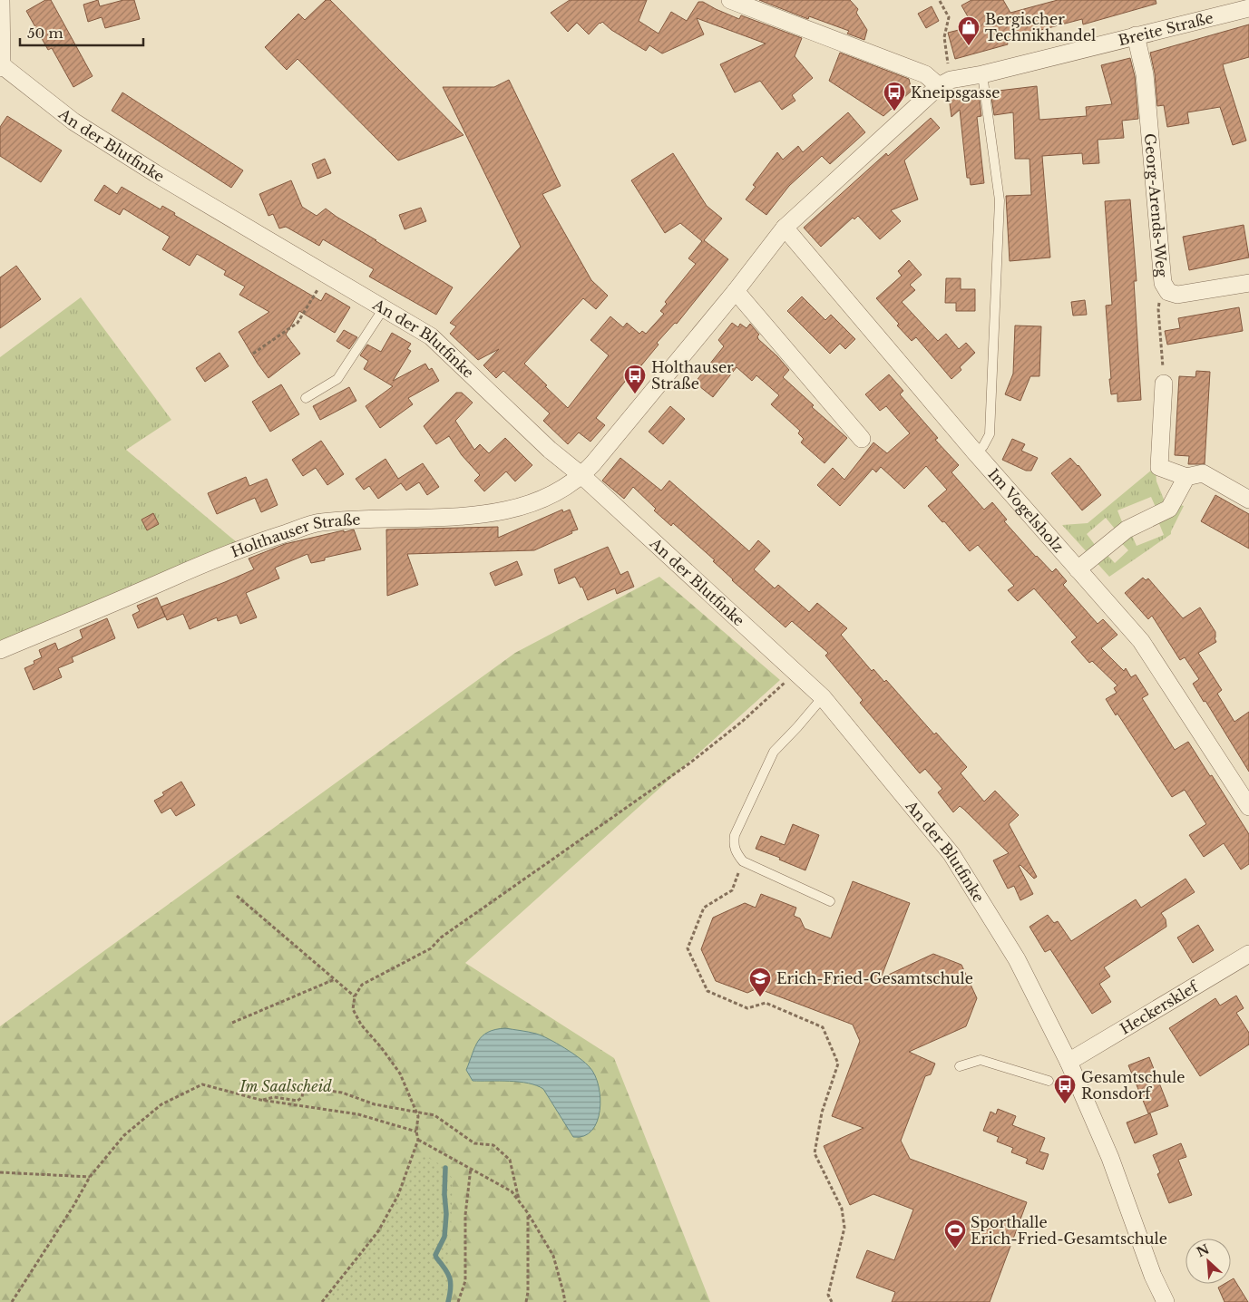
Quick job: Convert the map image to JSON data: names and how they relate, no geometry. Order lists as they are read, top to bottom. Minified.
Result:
{"streets":{"street":["Breite Straße","An der Blutfinke","Georg-Arends-Weg","Im Vogelsholz","Holthauser Straße","Heckersklef"]},"crossings":[["Breite Straße","Georg-Arends-Weg"],["Breite Straße","Holthauser Straße"],["An der Blutfinke","Holthauser Straße"],["An der Blutfinke","Heckersklef"],["Im Vogelsholz","Holthauser Straße"]],"parks":["Im Saalscheid"],"places":{"shop":["Bergischer Technikhandel"],"bus stop":["Kneipsgasse","Holthauser Straße","Gesamtschule Ronsdorf"],"school or university":["Erich-Fried-Gesamtschule"],"sports":["Sporthalle Erich-Fried-Gesamtschule"]},"scale_bar":"50 m","north":"top left"}
